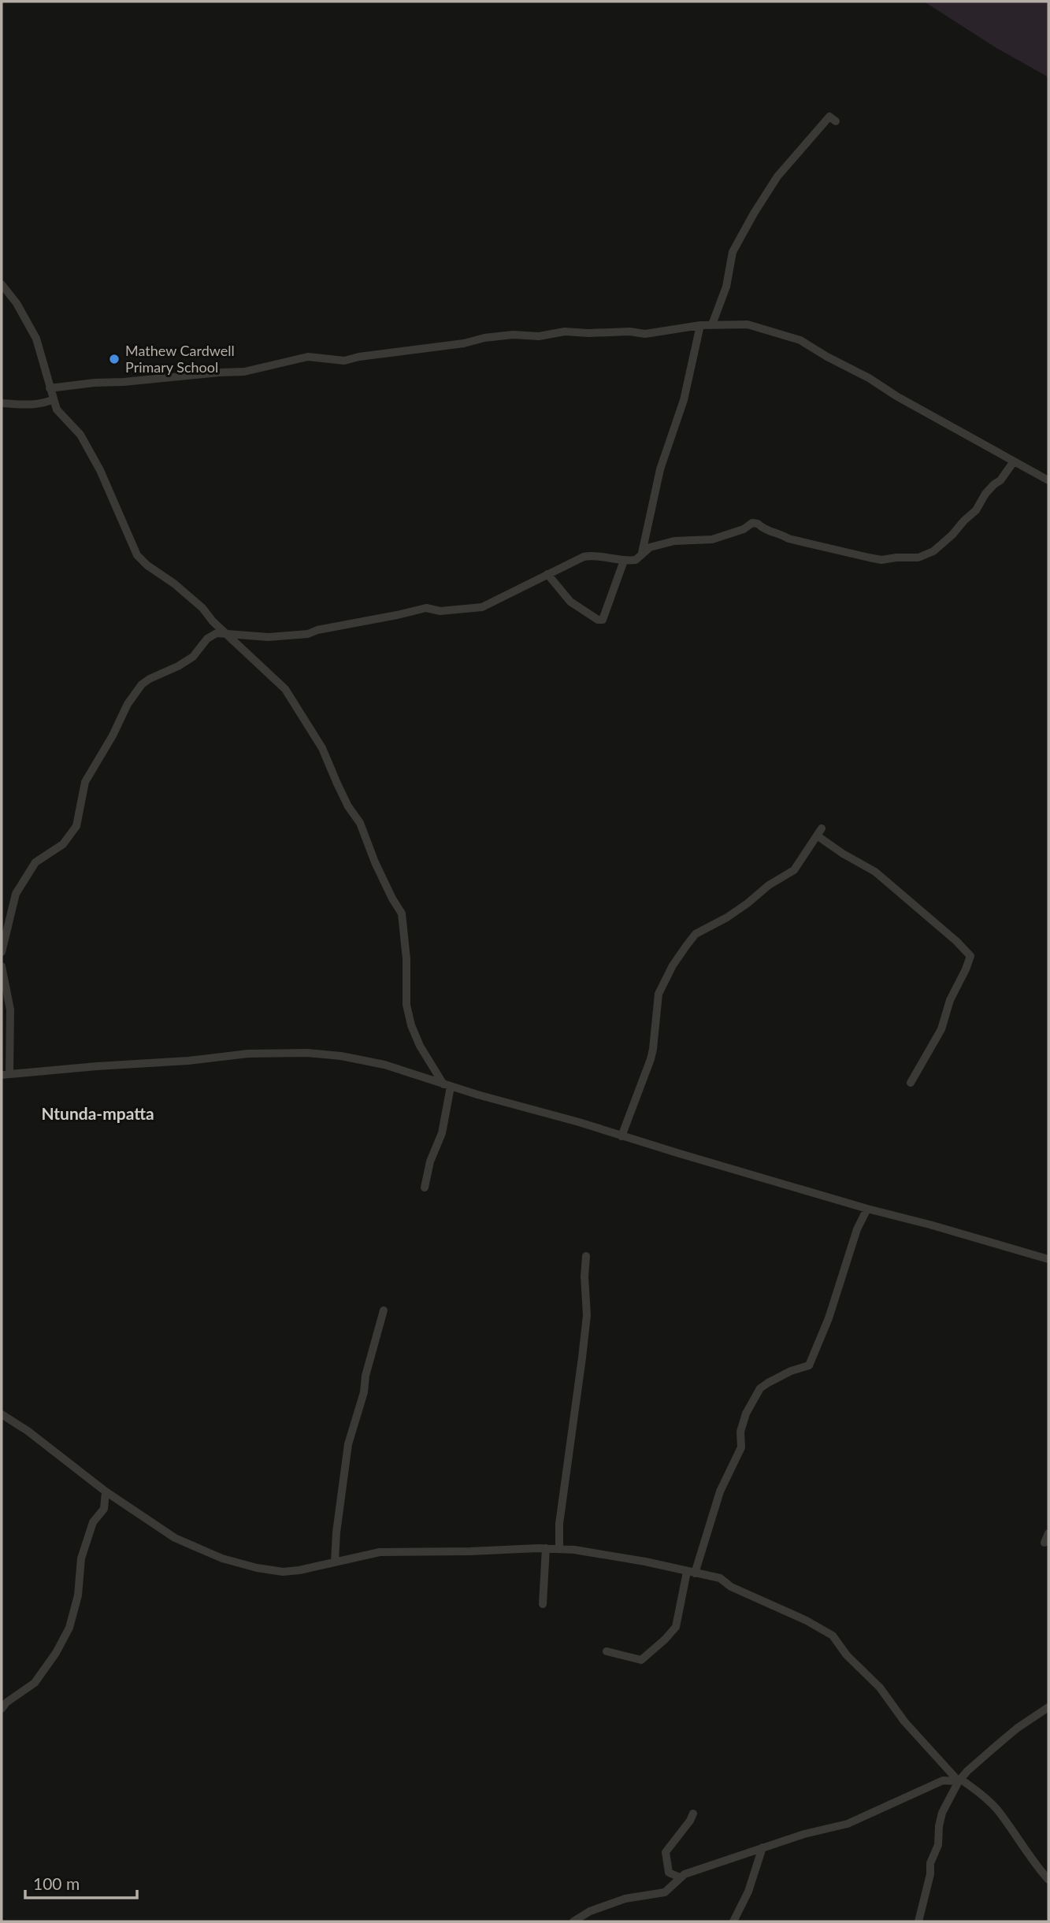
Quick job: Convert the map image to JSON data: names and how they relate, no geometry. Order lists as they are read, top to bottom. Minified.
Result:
{"districts":["Ntunda-mpatta"],"places":["Mathew Cardwell Primary School"],"scale_bar":"100 m"}
